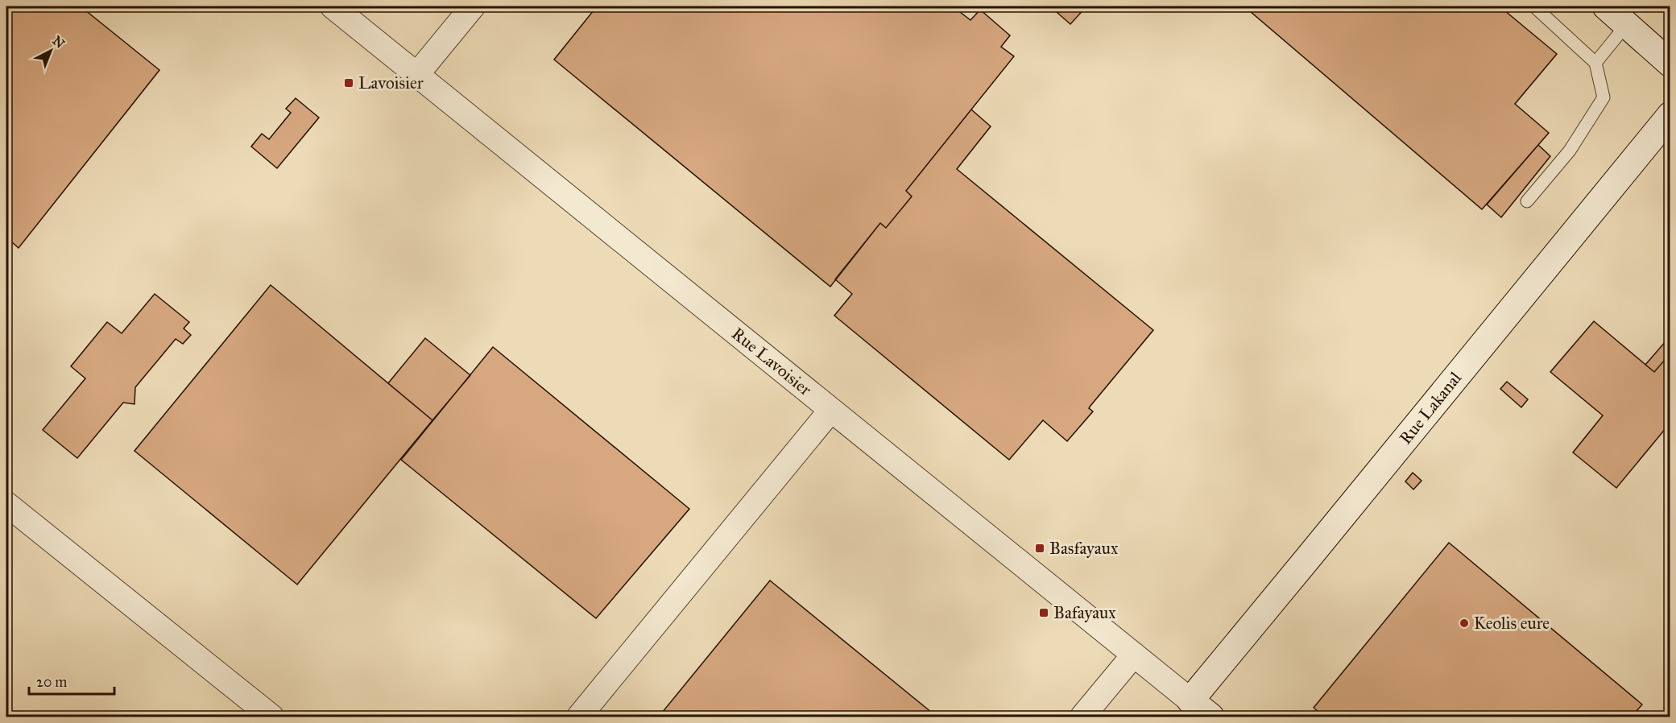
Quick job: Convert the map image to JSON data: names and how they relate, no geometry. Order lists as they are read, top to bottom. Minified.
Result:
{"streets":{"street":["Rue Lavoisier","Rue Lakanal"]},"crossings":[["Rue Lavoisier","Rue Lakanal"]],"places":{"transit":["Lavoisier","Basfayaux","Bafayaux"],"other":["Keolis eure"]},"scale_bar":"20 m","north":"top right"}
